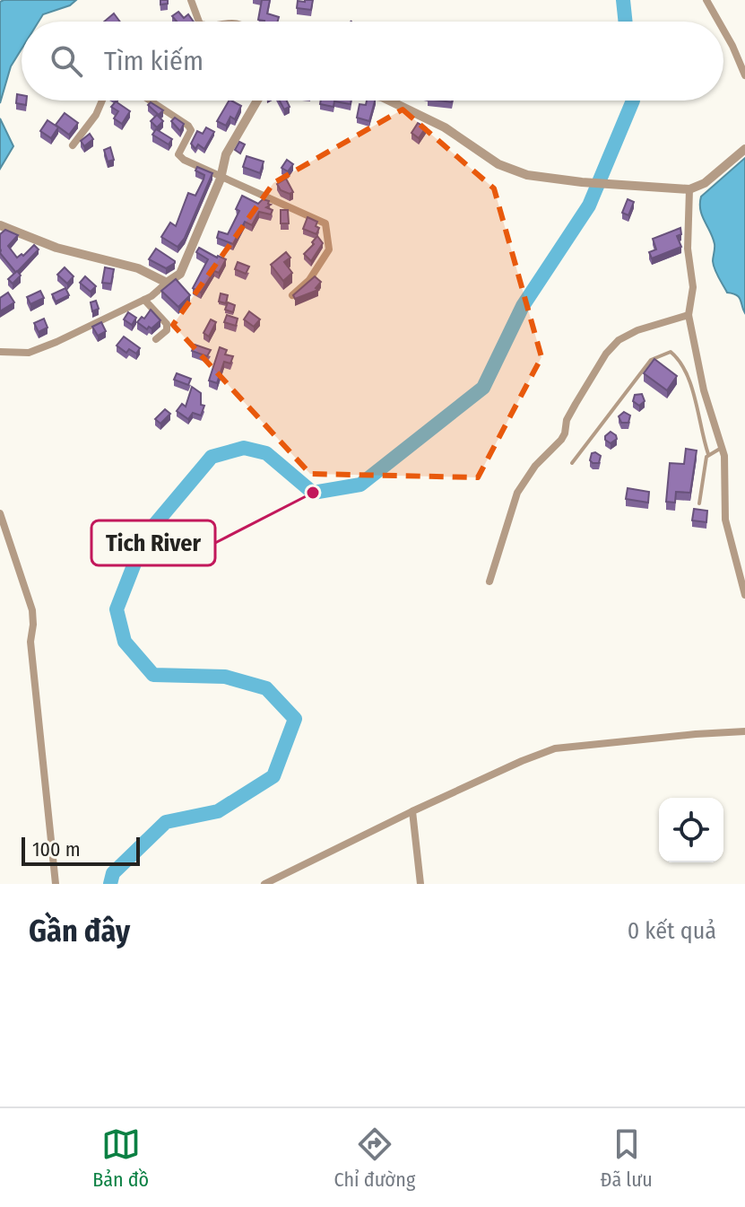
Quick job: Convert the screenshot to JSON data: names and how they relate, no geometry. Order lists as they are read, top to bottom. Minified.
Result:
{"places":["Tich River"],"scale_bar":"100 m","page":{"search":"Tìm kiếm","scale":"100 m","heading":["Gần đây","0 kết quả"],"nav":["Bản đồ","Chỉ đường","Đã lưu"]}}
